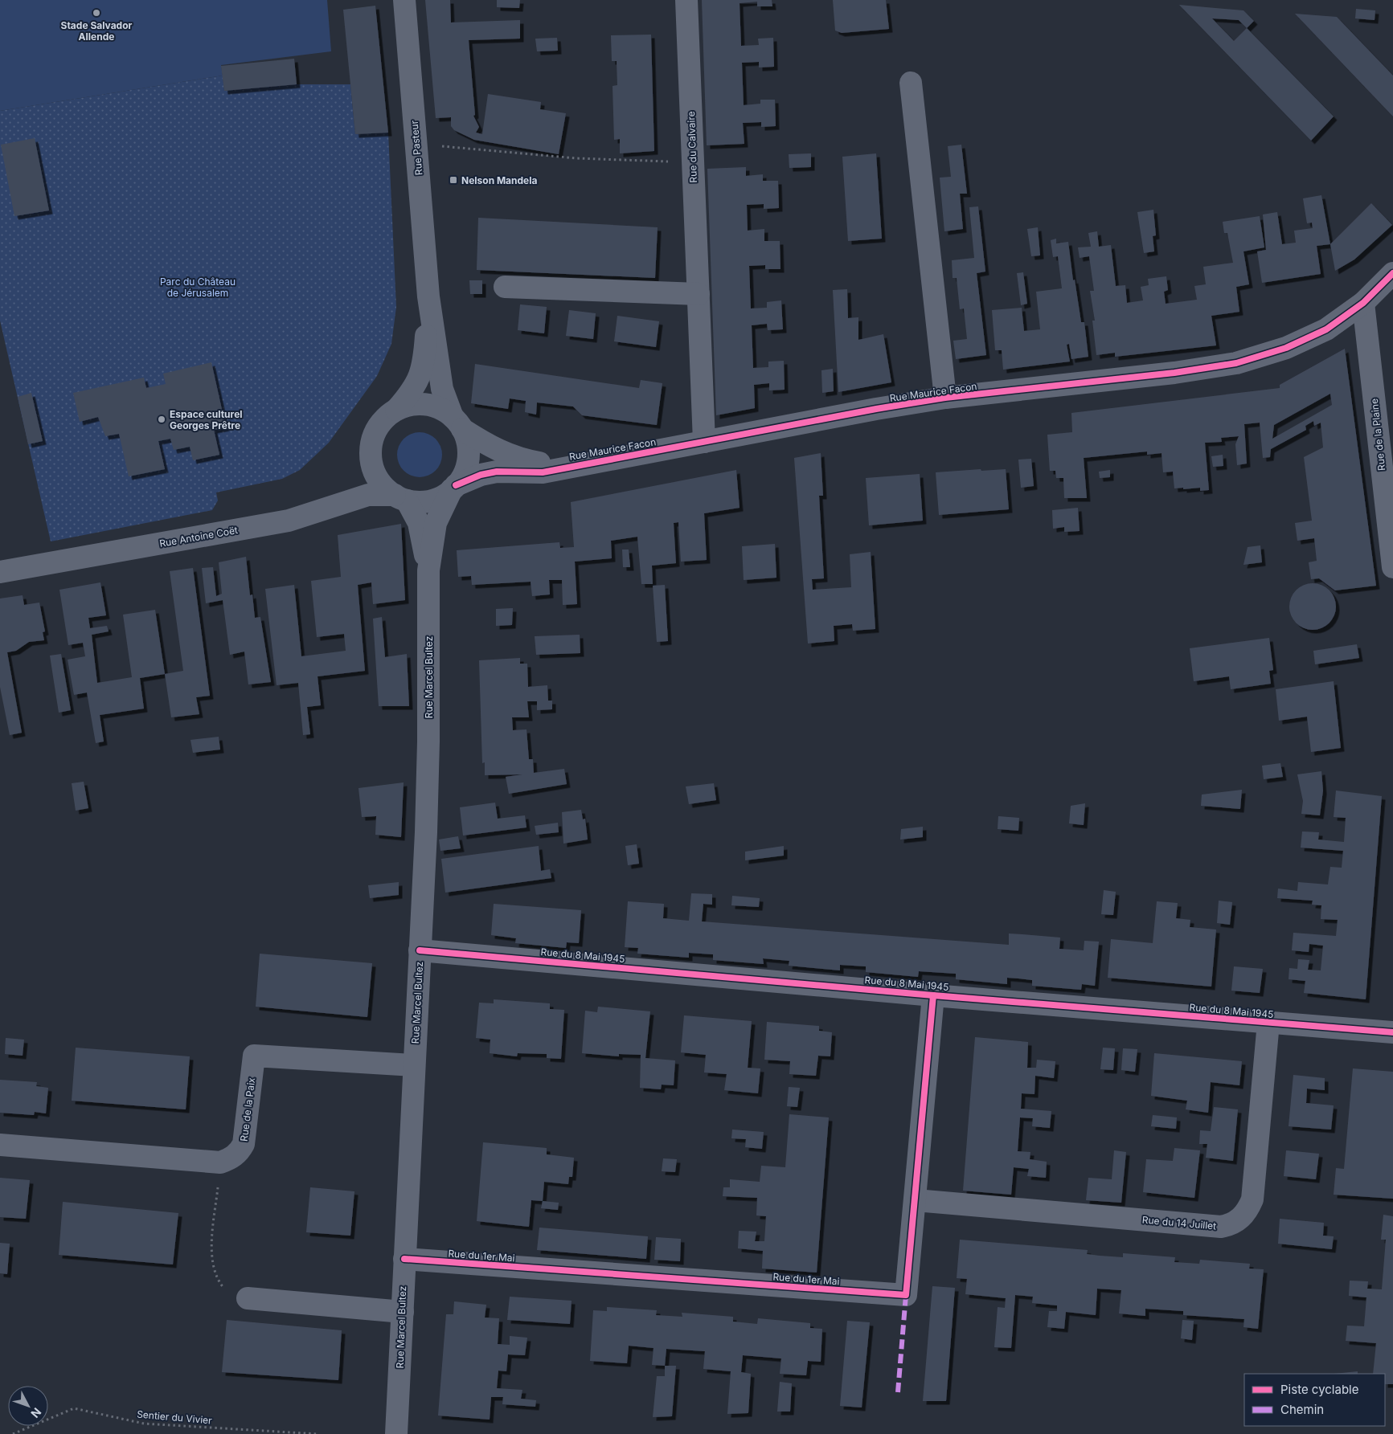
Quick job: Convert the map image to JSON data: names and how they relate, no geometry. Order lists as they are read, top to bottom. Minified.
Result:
{"streets":{"street":["Rue du Calvaire","Rue Pasteur","Rue Maurice Facon","Rue de la Plaine","Rue Antoine Coët","Rue Marcel Bultez","Rue du 8 Mai 1945","Rue de la Paix","Rue du 14 Juillet","Rue du 1er Mai"],"path":["Sentier du Vivier"]},"crossings":[["Rue du Calvaire","Rue Maurice Facon"],["Rue Pasteur","Rue Maurice Facon"],["Rue Pasteur","Rue Antoine Coët"],["Rue Pasteur","Rue Marcel Bultez"],["Rue Maurice Facon","Rue de la Plaine"],["Rue Maurice Facon","Rue Antoine Coët"],["Rue Maurice Facon","Rue Marcel Bultez"],["Rue Antoine Coët","Rue Marcel Bultez"],["Rue Marcel Bultez","Rue du 8 Mai 1945"],["Rue Marcel Bultez","Rue de la Paix"],["Rue Marcel Bultez","Rue du 1er Mai"],["Rue du 8 Mai 1945","Rue du 14 Juillet"],["Rue du 8 Mai 1945","Rue du 1er Mai"],["Rue du 14 Juillet","Rue du 1er Mai"]],"parks":["Parc du Château de Jérusalem"],"places":{"other":["Stade Salvador Allende","Espace culturel Georges Prêtre"],"transit":["Nelson Mandela"]},"legend":["Piste cyclable","Chemin"],"north":"bottom right"}
